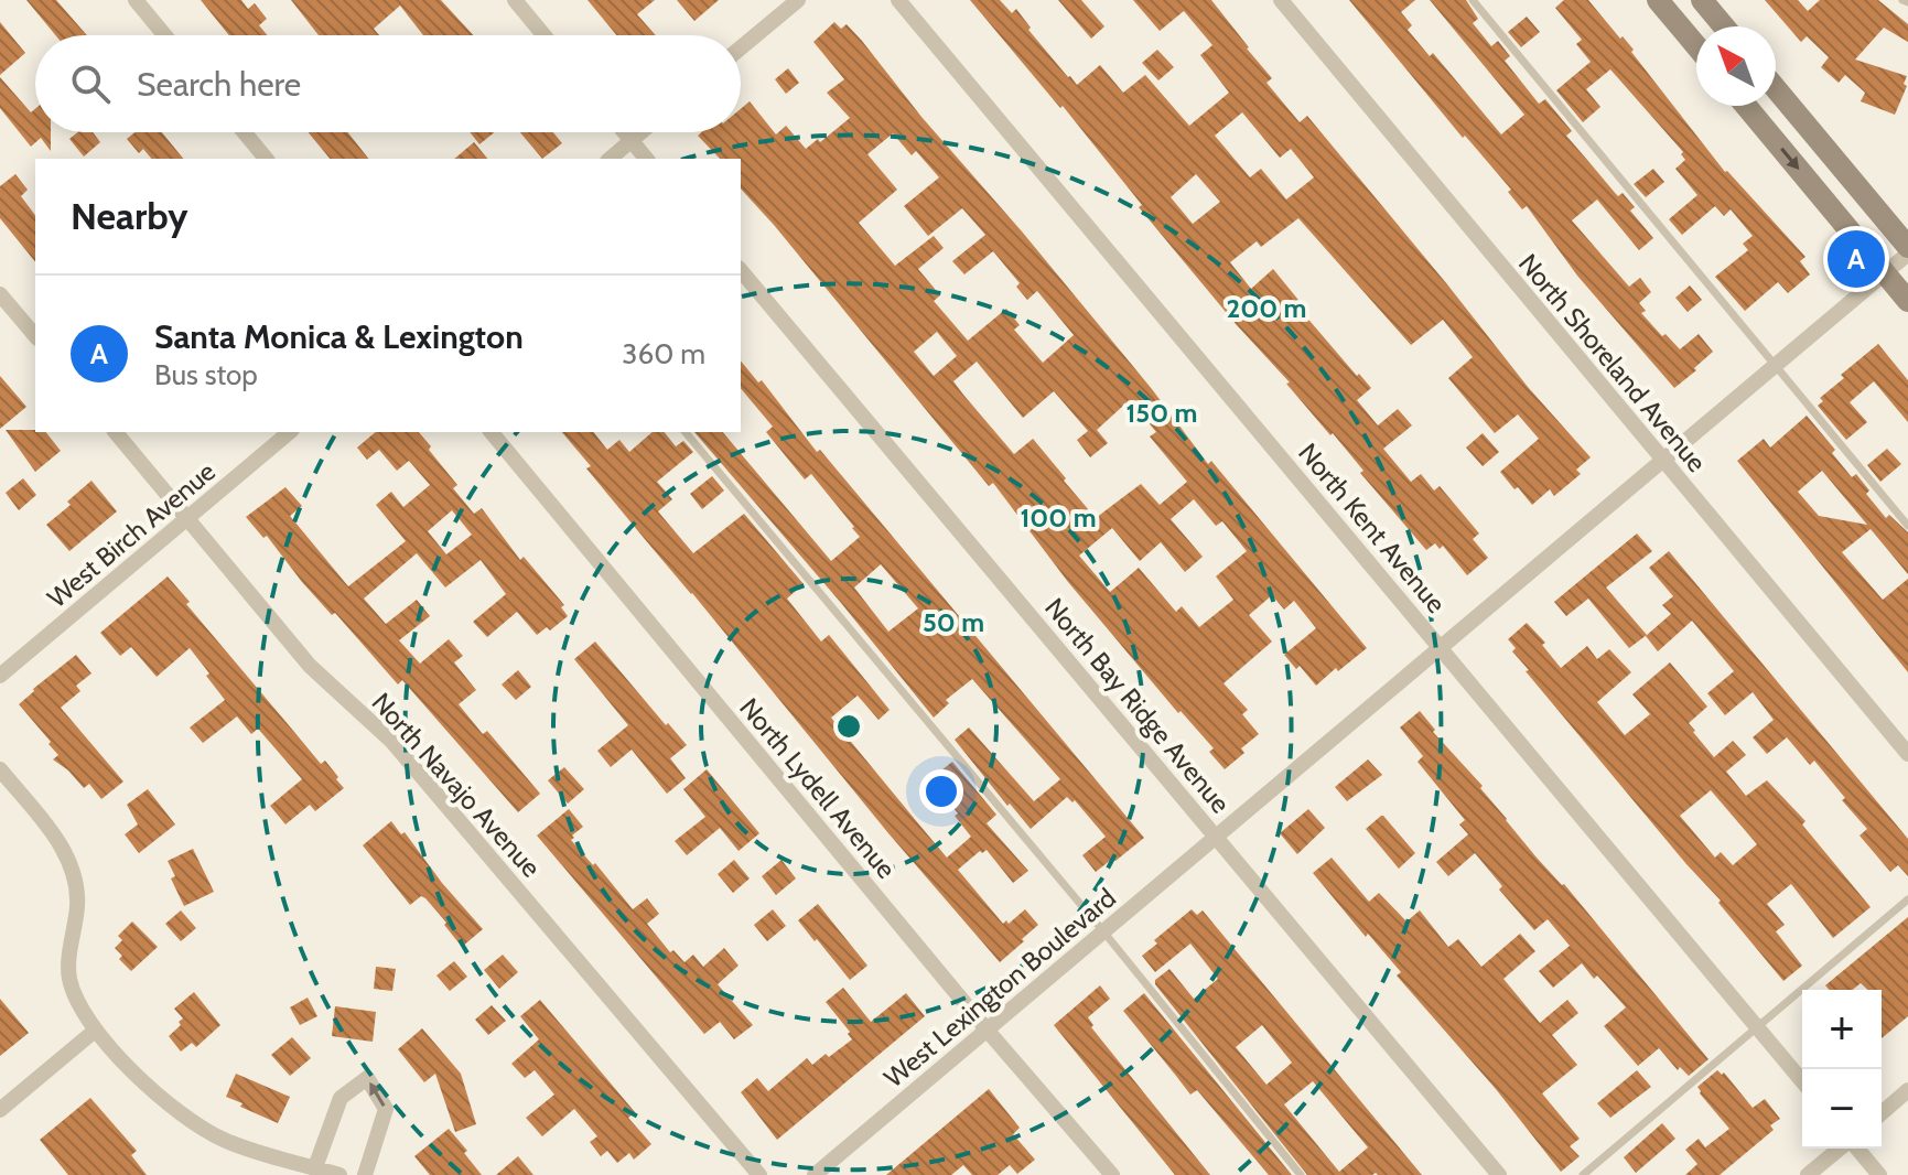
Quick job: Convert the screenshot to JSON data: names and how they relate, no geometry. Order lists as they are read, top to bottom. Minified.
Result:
{"streets":{"street":["North Shoreland Avenue","North Kent Avenue","West Birch Avenue","North Bay Ridge Avenue","North Navajo Avenue","North Lydell Avenue","West Lexington Boulevard"]},"crossings":[["North Shoreland Avenue","West Lexington Boulevard"],["North Kent Avenue","West Lexington Boulevard"],["West Birch Avenue","North Navajo Avenue"],["North Bay Ridge Avenue","West Lexington Boulevard"],["North Lydell Avenue","West Lexington Boulevard"]],"north":"top left","page":{"search":"Search here","heading":"Nearby","pins":"A","list":[{"mark":"A","name":"Santa Monica & Lexington","note":"Bus stop","value":"360 m"}],"map_buttons":["+","−"]},"rings":["200 m","150 m","100 m","50 m"]}
